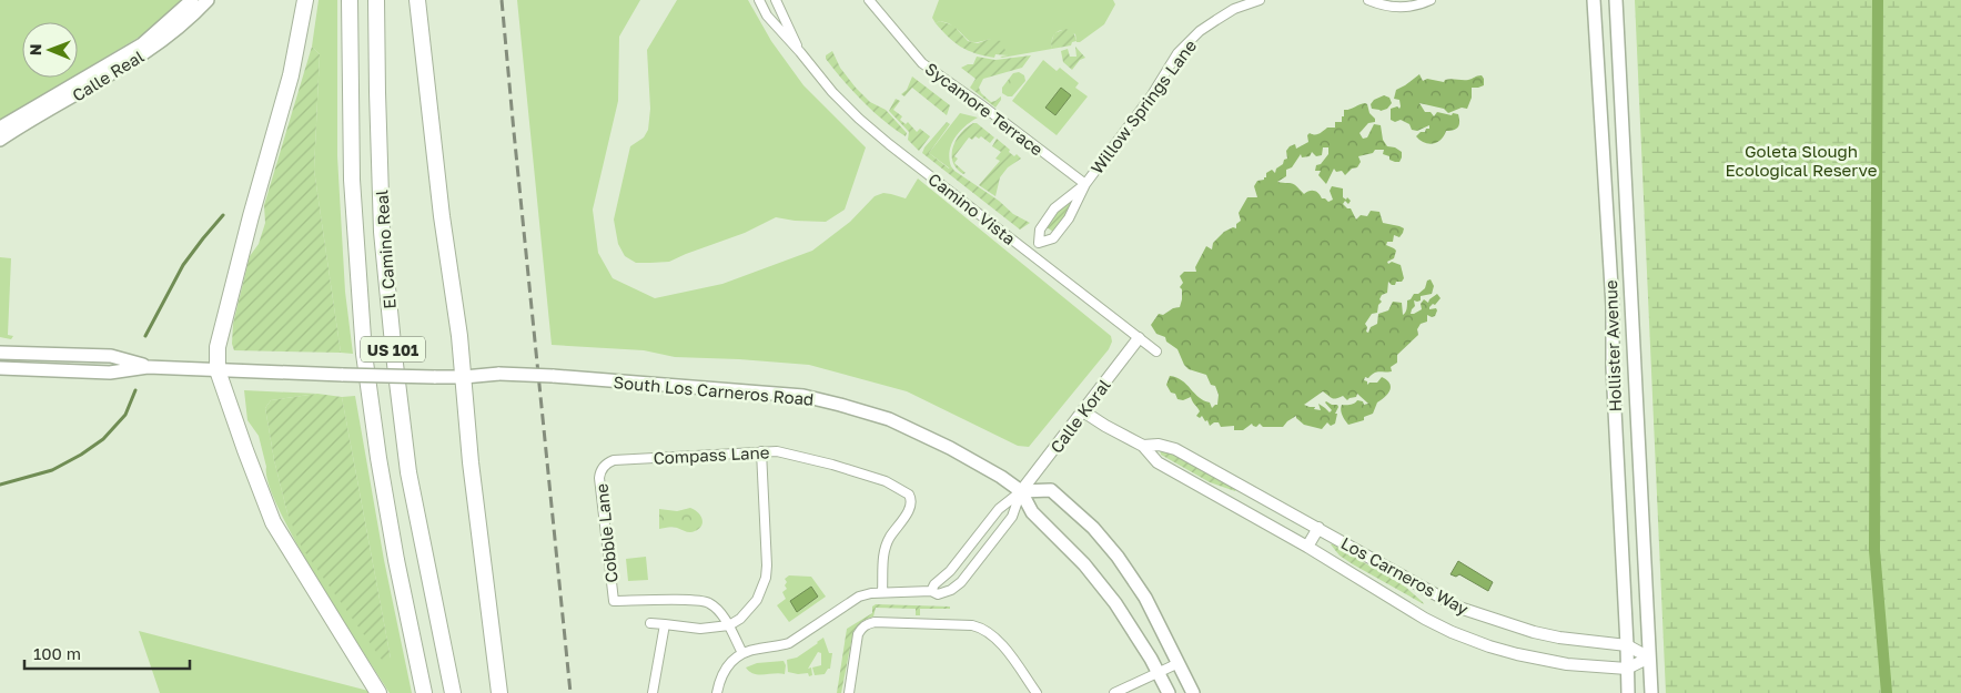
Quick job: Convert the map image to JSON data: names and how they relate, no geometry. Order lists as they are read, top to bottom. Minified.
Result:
{"streets":{"highway":["El Camino Real","US 101"],"main road":["Calle Real","Hollister Avenue","South Los Carneros Road"],"street":["Willow Springs Lane","Sycamore Terrace","Camino Vista","Calle Koral","Compass Lane","Cobble Lane","Los Carneros Way"]},"crossings":[["Willow Springs Lane","Sycamore Terrace"],["Willow Springs Lane","Camino Vista"],["Camino Vista","Calle Koral"],["Hollister Avenue","Los Carneros Way"],["South Los Carneros Road","Calle Koral"],["Calle Koral","Compass Lane"],["Calle Koral","Los Carneros Way"],["Compass Lane","Cobble Lane"]],"parks":["Goleta Slough Ecological Reserve"],"scale_bar":"100 m","north":"left"}
